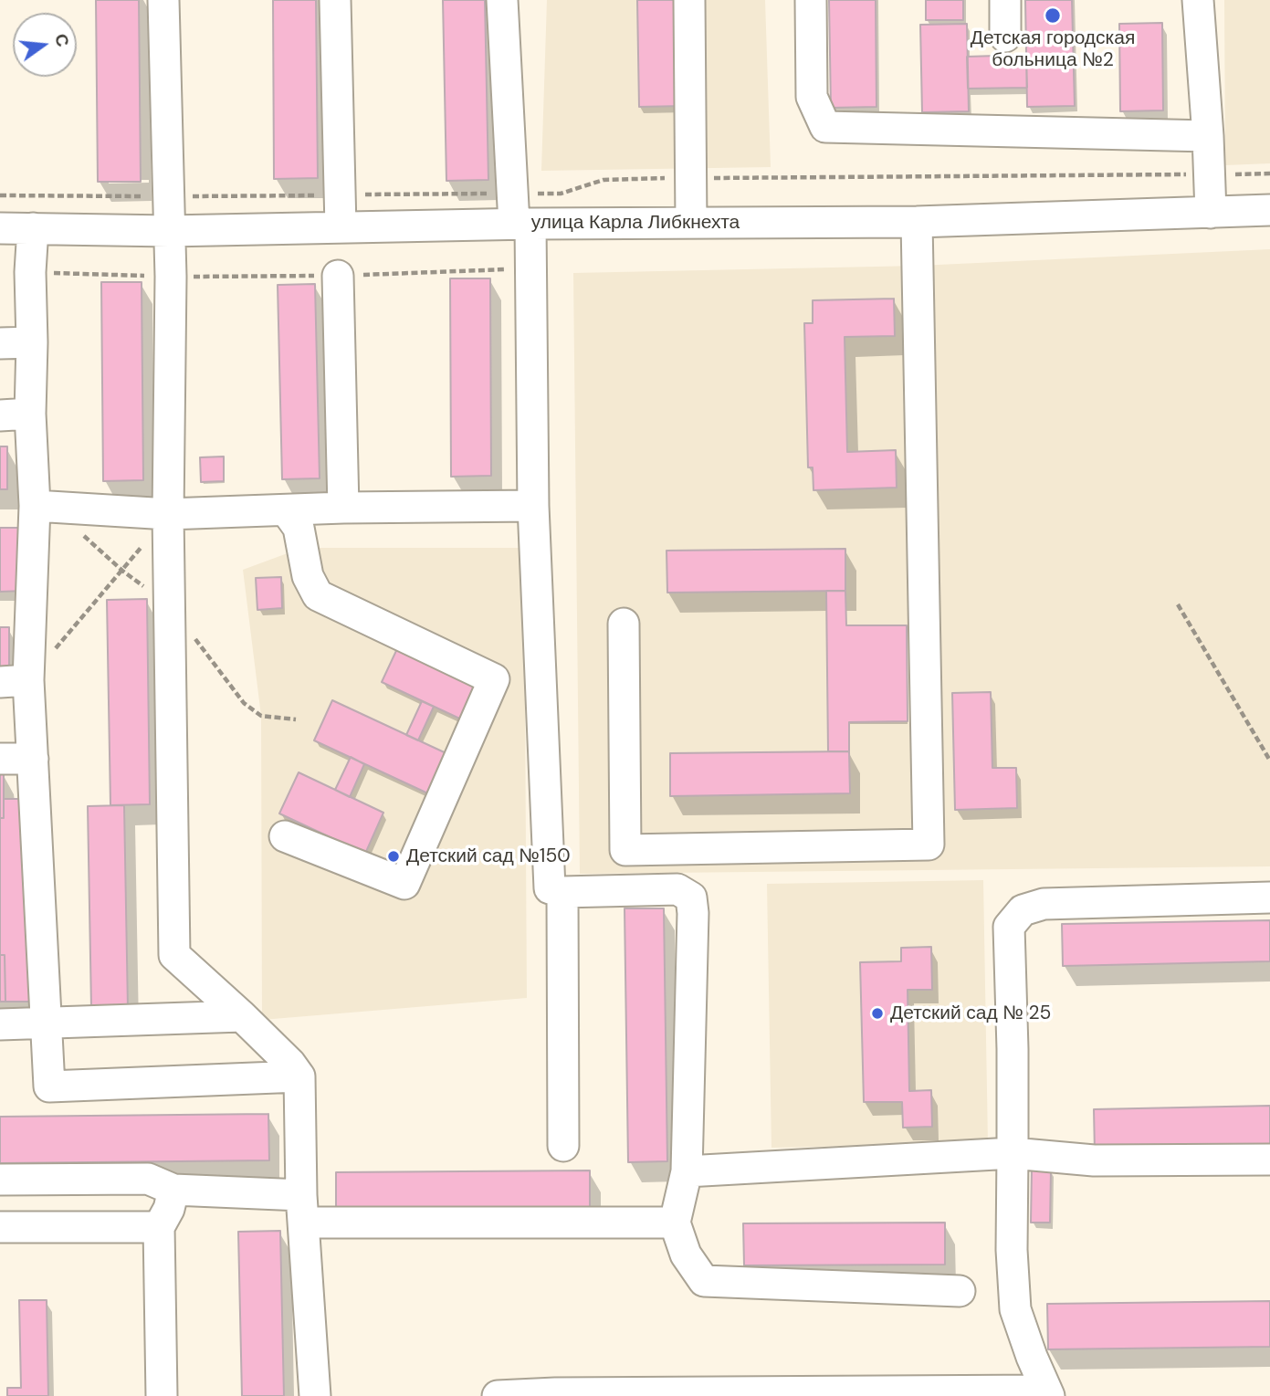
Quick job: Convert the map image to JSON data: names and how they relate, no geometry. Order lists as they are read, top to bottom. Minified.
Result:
{"streets":{"street":["улица Карла Либкнехта"]},"places":["Детская городская больница №2","Детский сад №150","Детский сад № 25"],"north":"right"}
